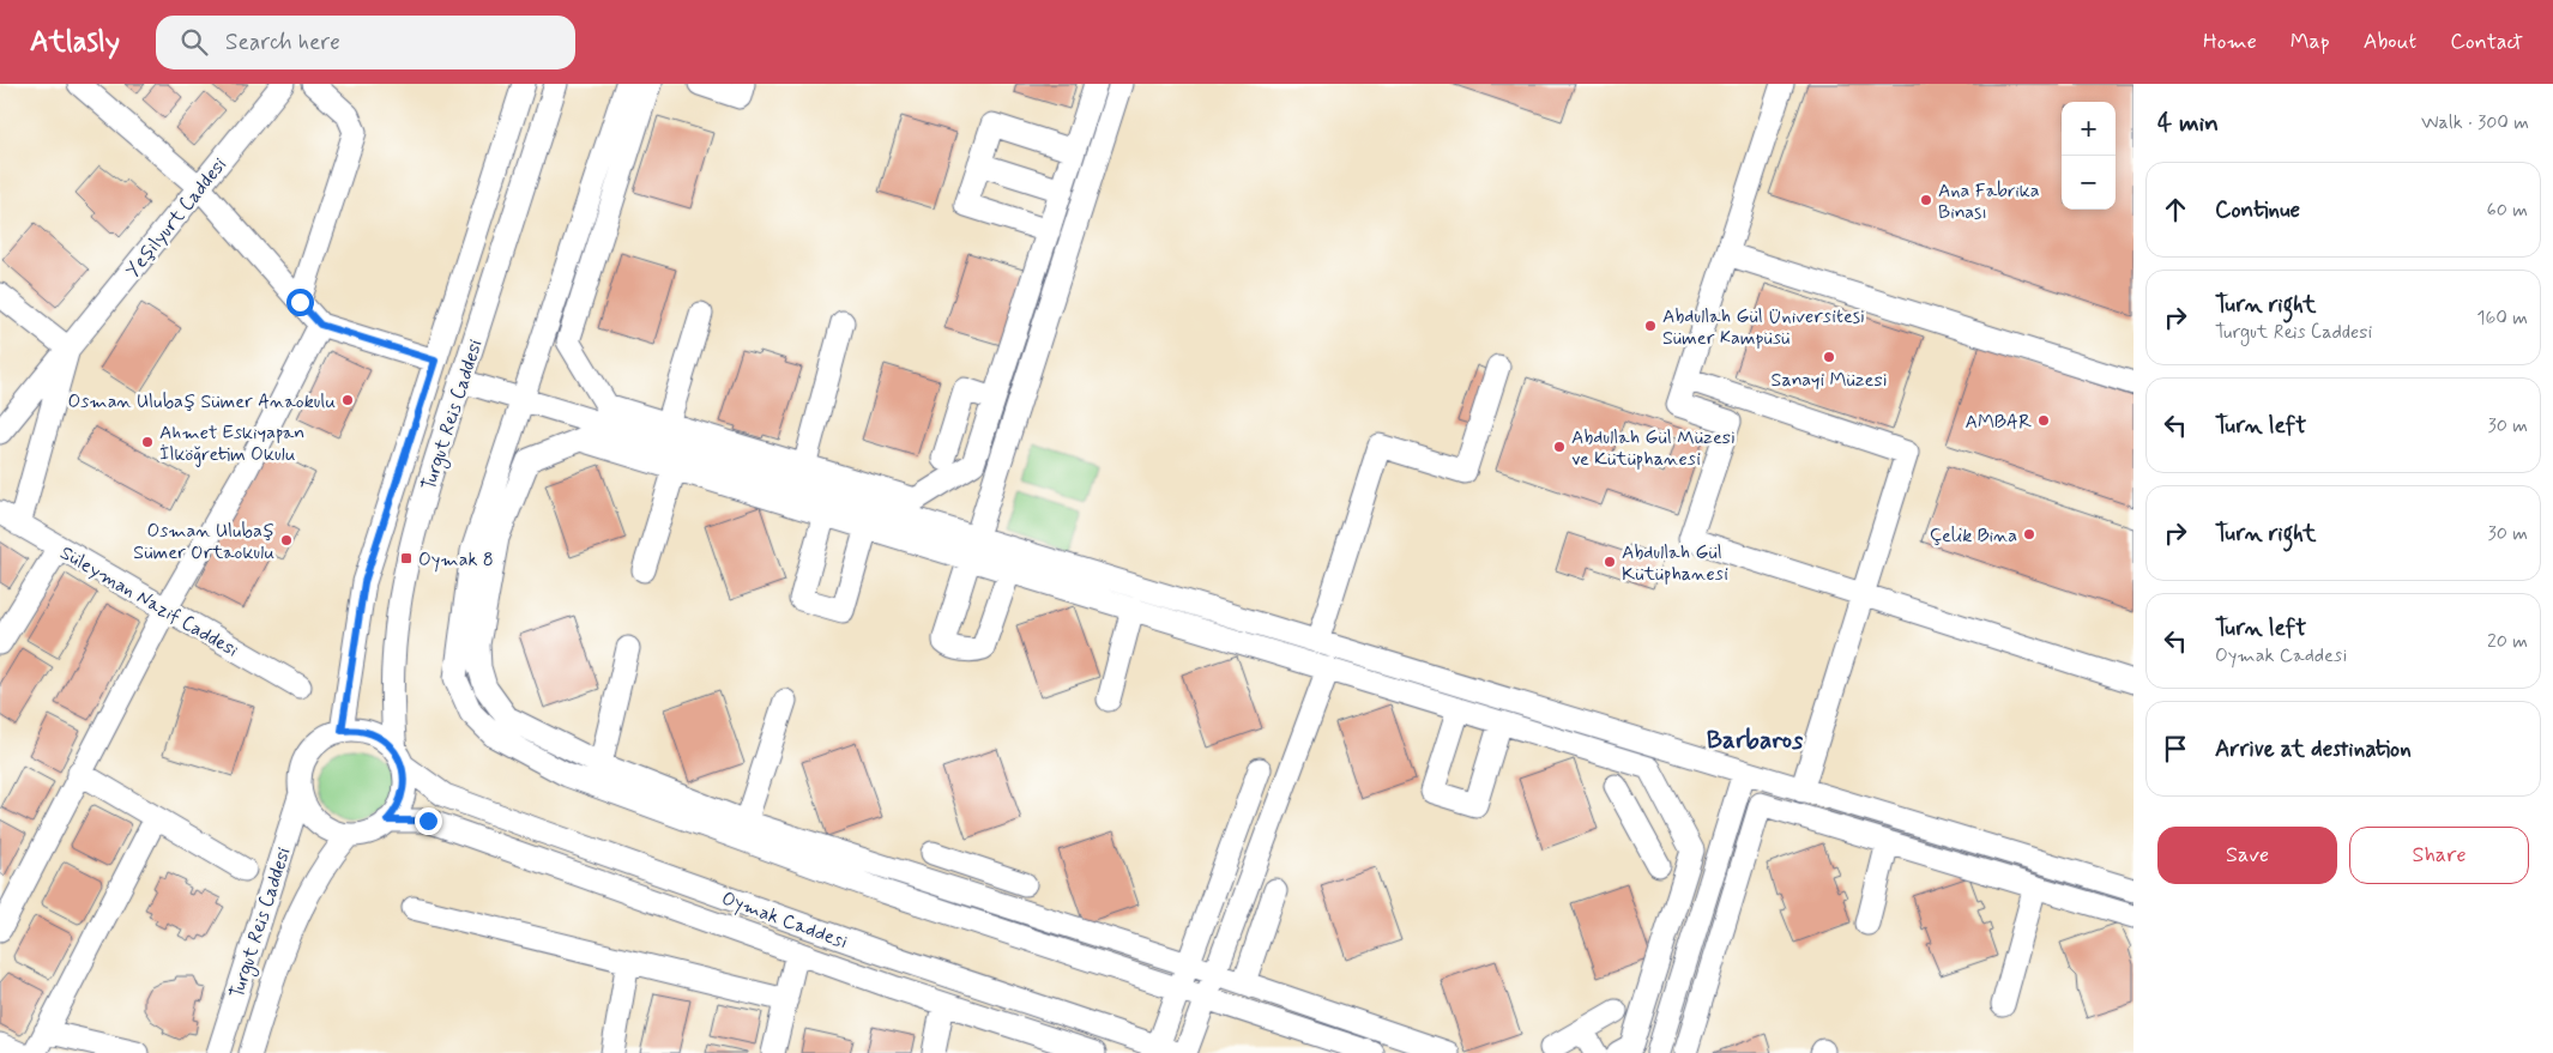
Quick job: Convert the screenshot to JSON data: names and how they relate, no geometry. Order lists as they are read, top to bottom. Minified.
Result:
{"streets":{"street":["Yeşilyurt Caddesi","Turgut Reis Caddesi","Süleyman Nazif Caddesi","Oymak Caddesi"]},"crossings":[["Turgut Reis Caddesi","Oymak Caddesi"]],"districts":["Barbaros"],"places":{"other":["Ana Fabrika Binası","Abdullah Gül Üniversitesi Sümer Kampüsü","Sanayi Müzesi","Osman Ulubaş Sümer Anaokulu","AMBAR","Ahmet Eskiyapan İlköğretim Okulu","Abdullah Gül Müzesi ve Kütüphanesi","Çelik Bina","Osman Ulubaş Sümer Ortaokulu","Abdullah Gül Kütüphanesi"],"transit":["Oymak 8"]},"page":{"header":"Atlasly","search":"Search here","nav":["Home","Map","About","Contact"],"heading":["4 min","Walk · 300 m"],"map_buttons":["+","−"],"list":[["Continue","60 m"],["Turn right","Turgut Reis Caddesi","160 m"],["Turn left","30 m"],["Turn right","30 m"],["Turn left","Oymak Caddesi","20 m"],"Arrive at destination"],"buttons":["Save","Share"]}}
